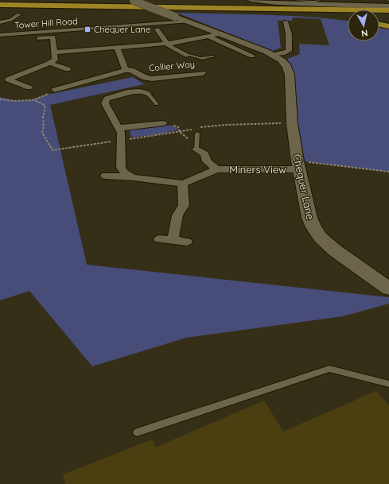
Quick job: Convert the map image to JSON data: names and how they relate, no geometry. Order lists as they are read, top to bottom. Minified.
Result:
{"streets":{"street":["Tower Hill Road","Collier Way","Miners View","Chequer Lane"]},"crossings":[["Tower Hill Road","Chequer Lane"],["Miners View","Chequer Lane"]],"places":{"transit":["Chequer Lane"]},"north":"bottom"}
